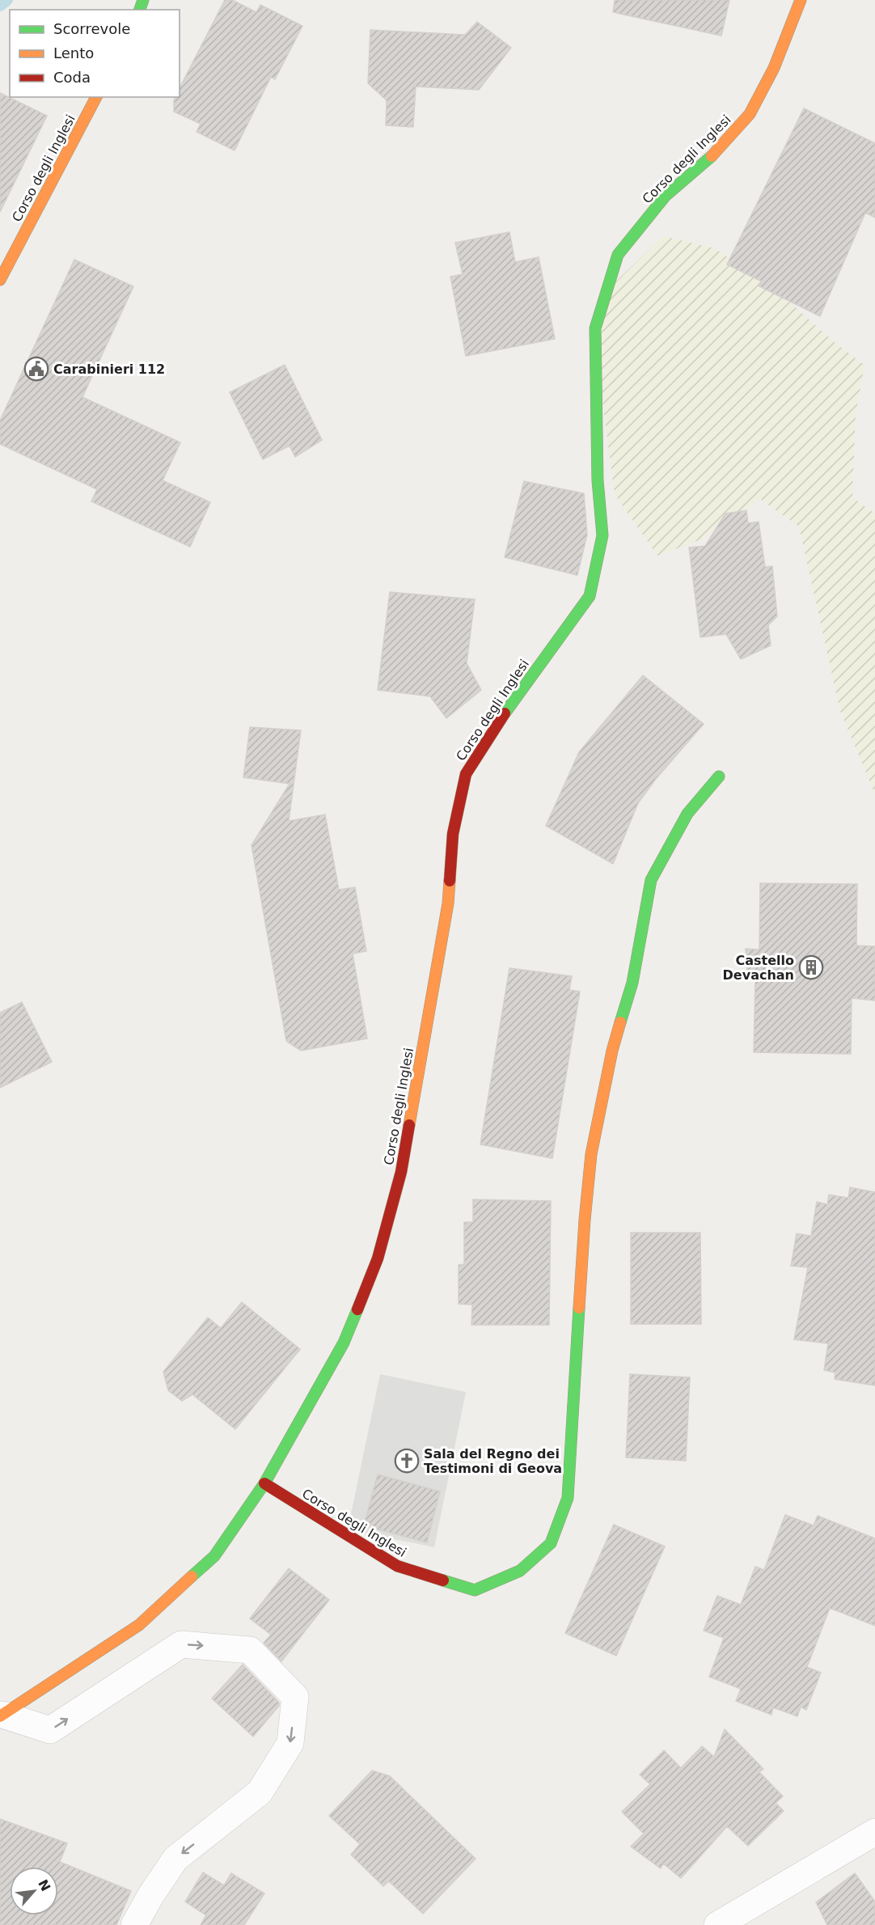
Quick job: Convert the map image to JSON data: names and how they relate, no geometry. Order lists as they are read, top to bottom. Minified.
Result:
{"streets":{"main road":["Corso degli Inglesi"]},"places":{"public building":["Carabinieri 112"],"building":["Castello Devachan"],"church":["Sala del Regno dei Testimoni di Geova"]},"legend":["Scorrevole","Lento","Coda"],"north":"top right"}
